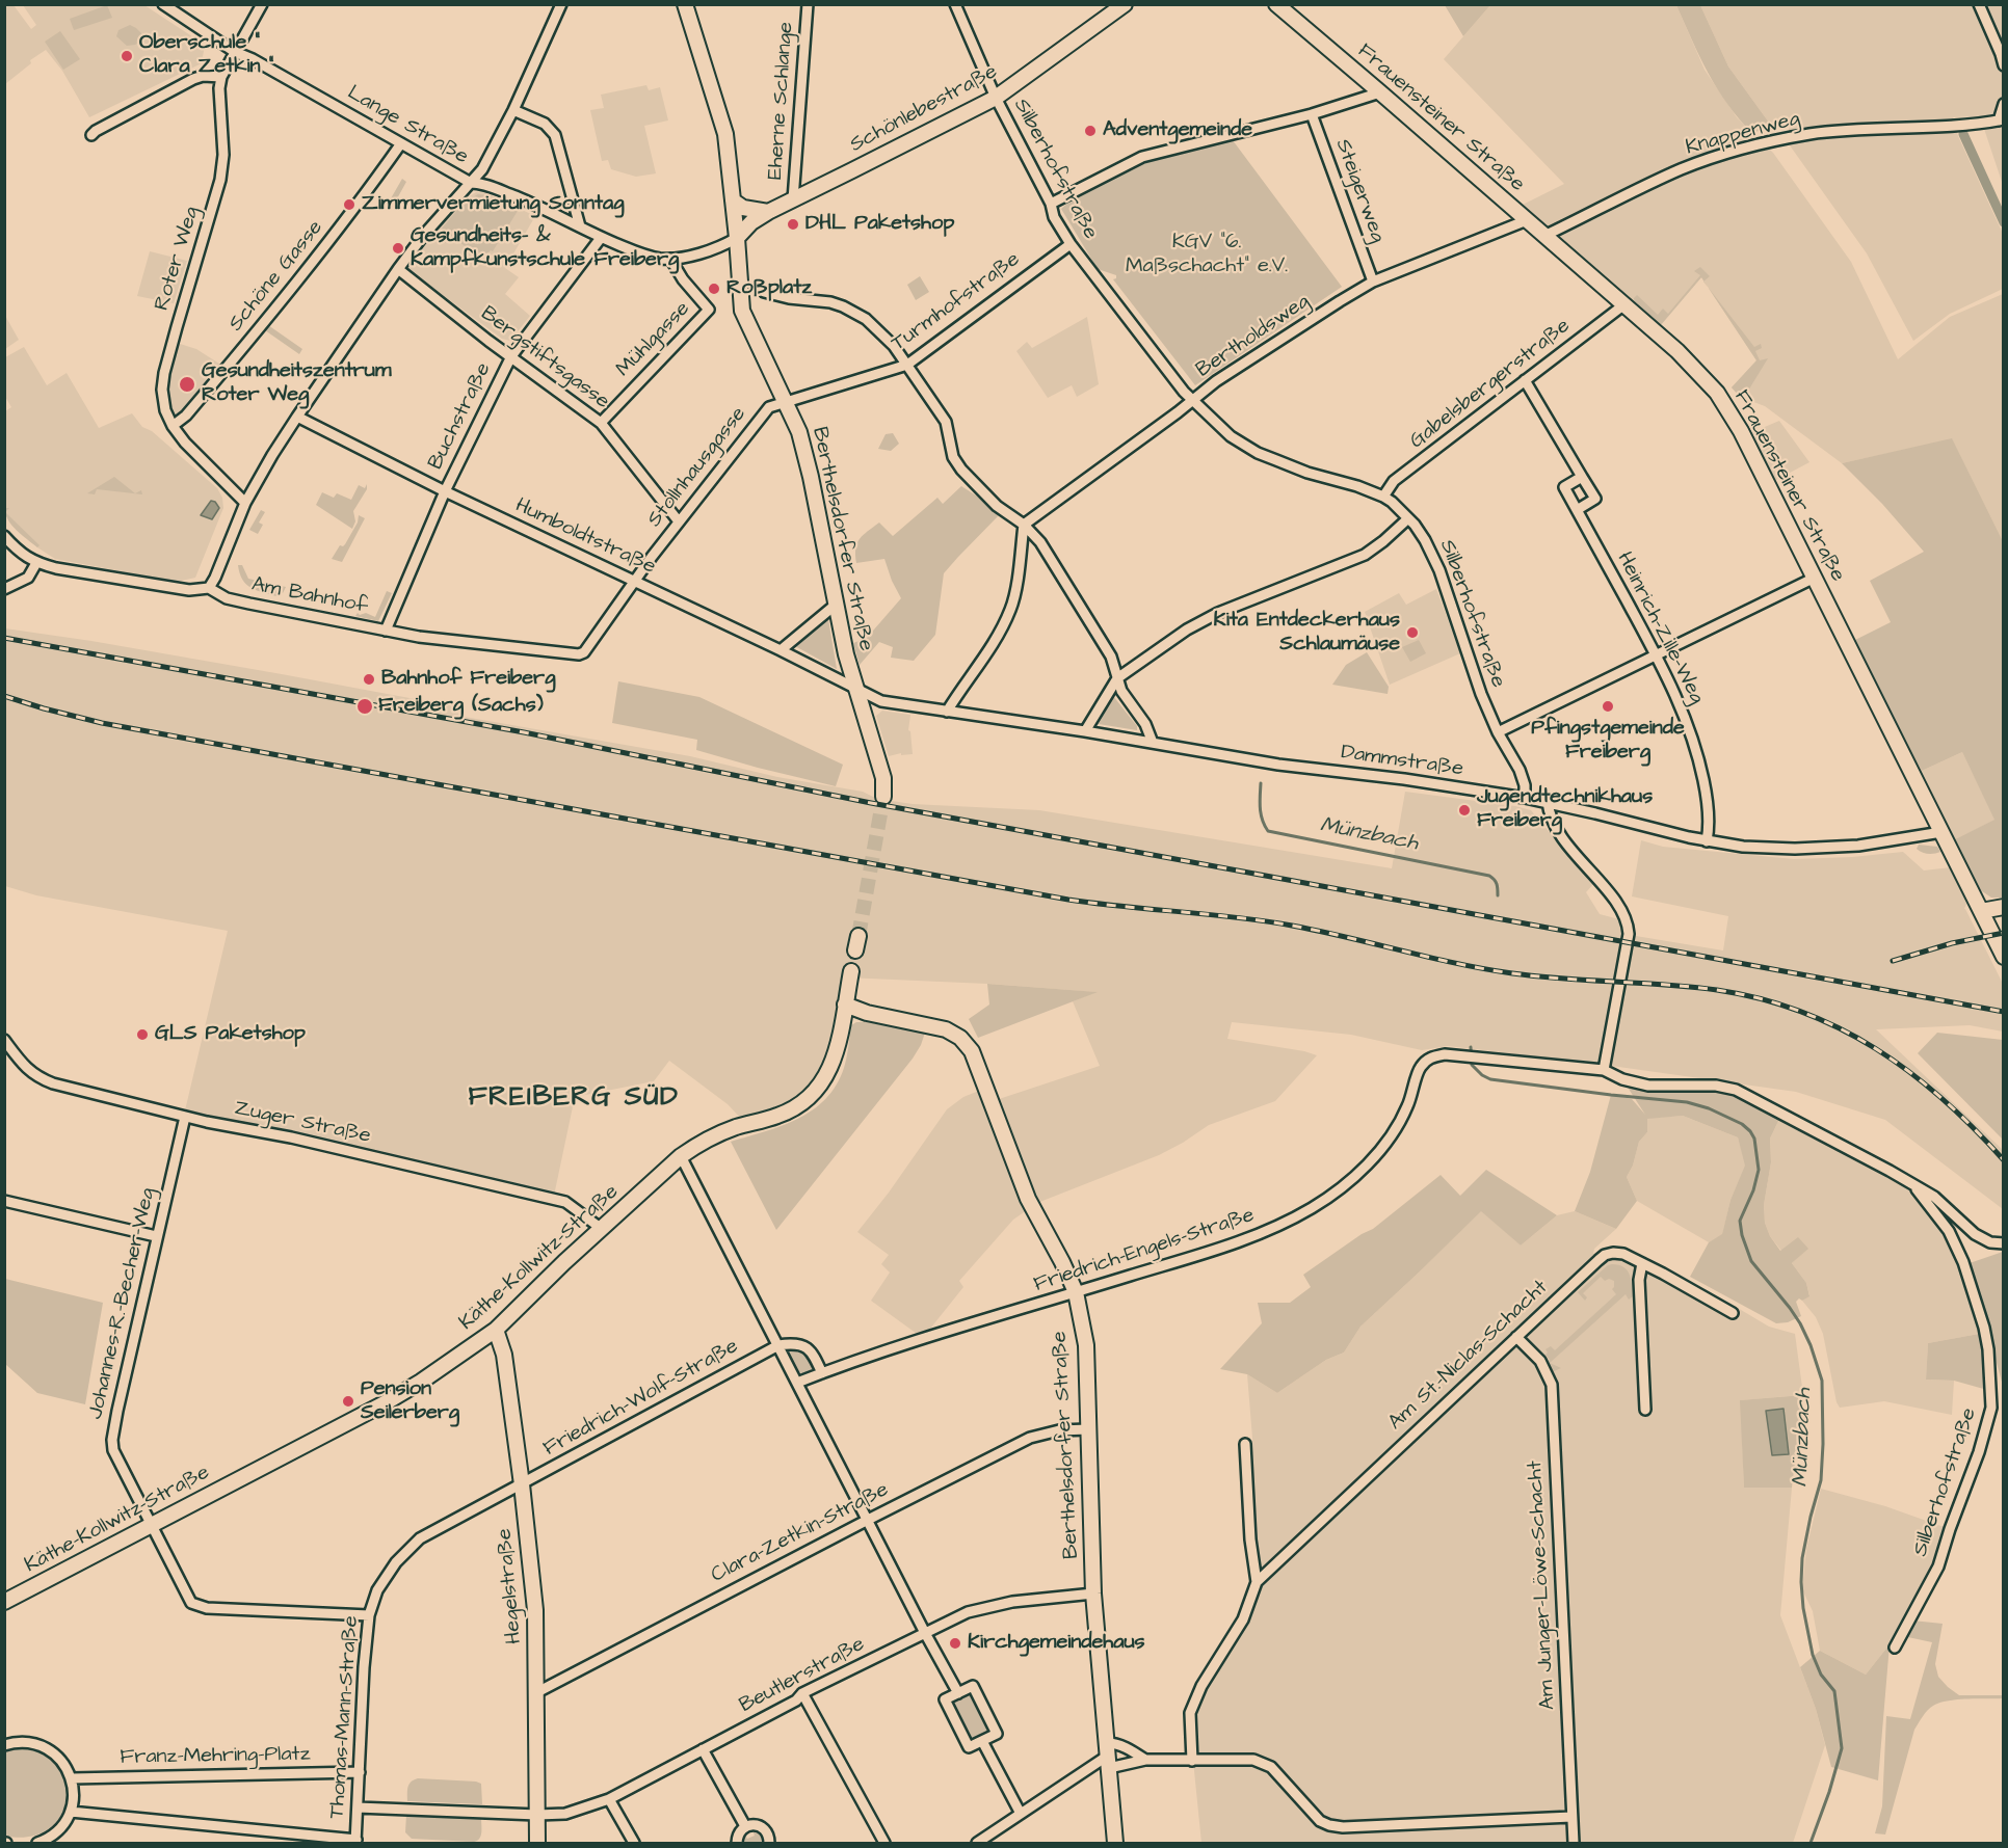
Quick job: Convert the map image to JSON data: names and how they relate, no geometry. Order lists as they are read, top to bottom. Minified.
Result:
{"streets":{"street":["Eherne Schlange","Schönlebestraße","Frauensteiner Straße","Lange Straße","Knappenweg","Silberhofstraße","Steigerweg","Roter Weg","Schöne Gasse","Turmhofstraße","Bertholdsweg","Mühlgasse","Bergstiftsgasse","Gabelsbergerstraße","Buchstraße","Stollnhausgasse","Humboldtstraße","Berthelsdorfer Straße","Am Bahnhof","Heinrich-Zille-Weg","Dammstraße","Zuger Straße","Friedrich-Engels-Straße","Käthe-Kollwitz-Straße","Johannes-R.-Becher-Weg","Am St.-Niclas-Schacht","Friedrich-Wolf-Straße","Clara-Zetkin-Straße","Am Junger-Löwe-Schacht","Hegelstraße","Beutlerstraße","Thomas-Mann-Straße","Franz-Mehring-Platz"]},"crossings":[["Eherne Schlange","Schönlebestraße"],["Schönlebestraße","Lange Straße"],["Schönlebestraße","Silberhofstraße"],["Schönlebestraße","Berthelsdorfer Straße"],["Frauensteiner Straße","Knappenweg"],["Frauensteiner Straße","Bertholdsweg"],["Frauensteiner Straße","Gabelsbergerstraße"],["Frauensteiner Straße","Dammstraße"],["Lange Straße","Roter Weg"],["Lange Straße","Schöne Gasse"],["Lange Straße","Mühlgasse"],["Lange Straße","Buchstraße"],["Lange Straße","Berthelsdorfer Straße"],["Silberhofstraße","Turmhofstraße"],["Silberhofstraße","Bertholdsweg"],["Silberhofstraße","Gabelsbergerstraße"],["Silberhofstraße","Dammstraße"],["Silberhofstraße","Friedrich-Engels-Straße"],["Steigerweg","Bertholdsweg"],["Roter Weg","Schöne Gasse"],["Turmhofstraße","Stollnhausgasse"],["Turmhofstraße","Berthelsdorfer Straße"],["Mühlgasse","Bergstiftsgasse"],["Bergstiftsgasse","Buchstraße"],["Bergstiftsgasse","Stollnhausgasse"],["Buchstraße","Humboldtstraße"],["Buchstraße","Am Bahnhof"],["Stollnhausgasse","Humboldtstraße"],["Stollnhausgasse","Berthelsdorfer Straße"],["Stollnhausgasse","Am Bahnhof"],["Humboldtstraße","Berthelsdorfer Straße"],["Humboldtstraße","Dammstraße"],["Berthelsdorfer Straße","Dammstraße"],["Berthelsdorfer Straße","Friedrich-Engels-Straße"],["Berthelsdorfer Straße","Käthe-Kollwitz-Straße"],["Berthelsdorfer Straße","Clara-Zetkin-Straße"],["Berthelsdorfer Straße","Beutlerstraße"],["Heinrich-Zille-Weg","Dammstraße"],["Zuger Straße","Käthe-Kollwitz-Straße"],["Zuger Straße","Johannes-R.-Becher-Weg"],["Käthe-Kollwitz-Straße","Johannes-R.-Becher-Weg"],["Käthe-Kollwitz-Straße","Hegelstraße"],["Johannes-R.-Becher-Weg","Thomas-Mann-Straße"],["Am St.-Niclas-Schacht","Am Junger-Löwe-Schacht"],["Friedrich-Wolf-Straße","Hegelstraße"],["Friedrich-Wolf-Straße","Thomas-Mann-Straße"],["Clara-Zetkin-Straße","Hegelstraße"],["Hegelstraße","Beutlerstraße"],["Hegelstraße","Thomas-Mann-Straße"],["Beutlerstraße","Thomas-Mann-Straße"],["Thomas-Mann-Straße","Franz-Mehring-Platz"]],"districts":["FREIBERG SÜD"],"water":["Münzbach"],"parks":["KGV \"6. Maßschacht\" e.V."],"places":["Oberschule \" Clara Zetkin \"","Adventgemeinde","Zimmervermietung Sonntag","DHL Paketshop","Gesundheits- & Kampfkunstschule Freiberg","Roßplatz","Gesundheitszentrum Roter Weg","Kita Entdeckerhaus Schlaumäuse","Bahnhof Freiberg","Freiberg (Sachs)","Pfingstgemeinde Freiberg","Jugendtechnikhaus Freiberg","GLS Paketshop","Pension Seilerberg","Kirchgemeindehaus"]}
